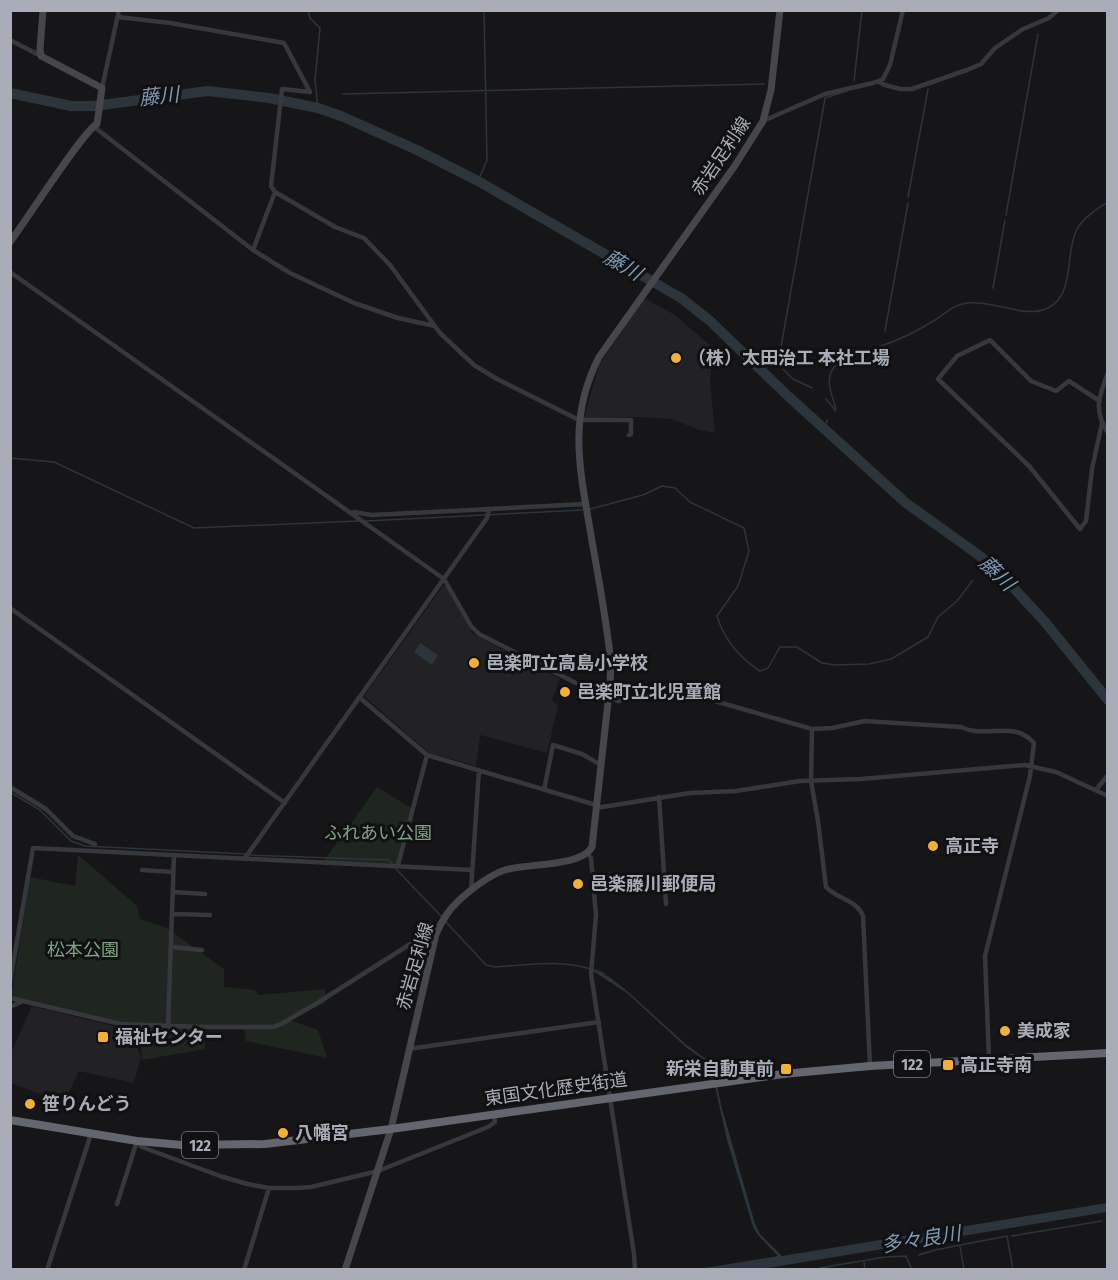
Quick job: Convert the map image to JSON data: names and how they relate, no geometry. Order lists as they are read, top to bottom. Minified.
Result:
{"streets":{"highway":["122","東国文化歴史街道"],"main road":["赤岩足利線"]},"crossings":[["赤岩足利線","東国文化歴史街道"]],"water":["藤川","多々良川"],"parks":["ふれあい公園","松本公園"],"places":{"other":["（株）太田治工 本社工場","邑楽町立高島小学校","邑楽町立北児童館","高正寺","邑楽藤川郵便局","美成家","笹りんどう","八幡宮"],"transit":["福祉センター","高正寺南","新栄自動車前"]}}
